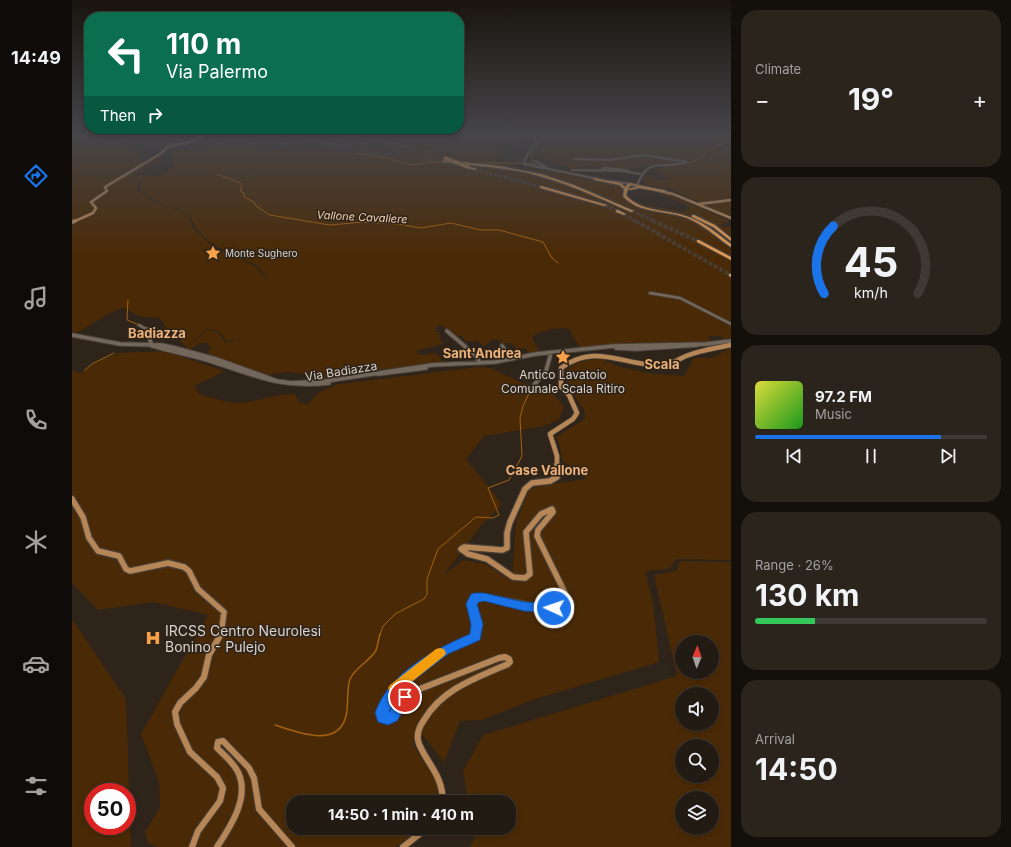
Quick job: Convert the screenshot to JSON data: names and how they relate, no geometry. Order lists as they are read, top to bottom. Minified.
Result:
{"streets":{"street":["Via Badiazza"]},"districts":["Badiazza","Sant'Andrea","Scala","Case Vallone"],"water":["Vallone Cavaliere"],"places":{"place":["Monte Sughero","Antico Lavatoio Comunale Scala Ritiro"],"hospital":["IRCSS Centro Neurolesi Bonino - Pulejo"]},"north":"top","page":{"tabs":"14:49","tile":["Climate",["Range · 26%","130 km"],["Arrival","14:50"]],"turn":["110 m","Via Palermo"],"heat":["−","19°","+"],"then":"Then","song":["97.2 FM","Music"],"limit":"50","trip":"14:50 · 1 min · 410 m","gauge":["45","km/h"]}}
